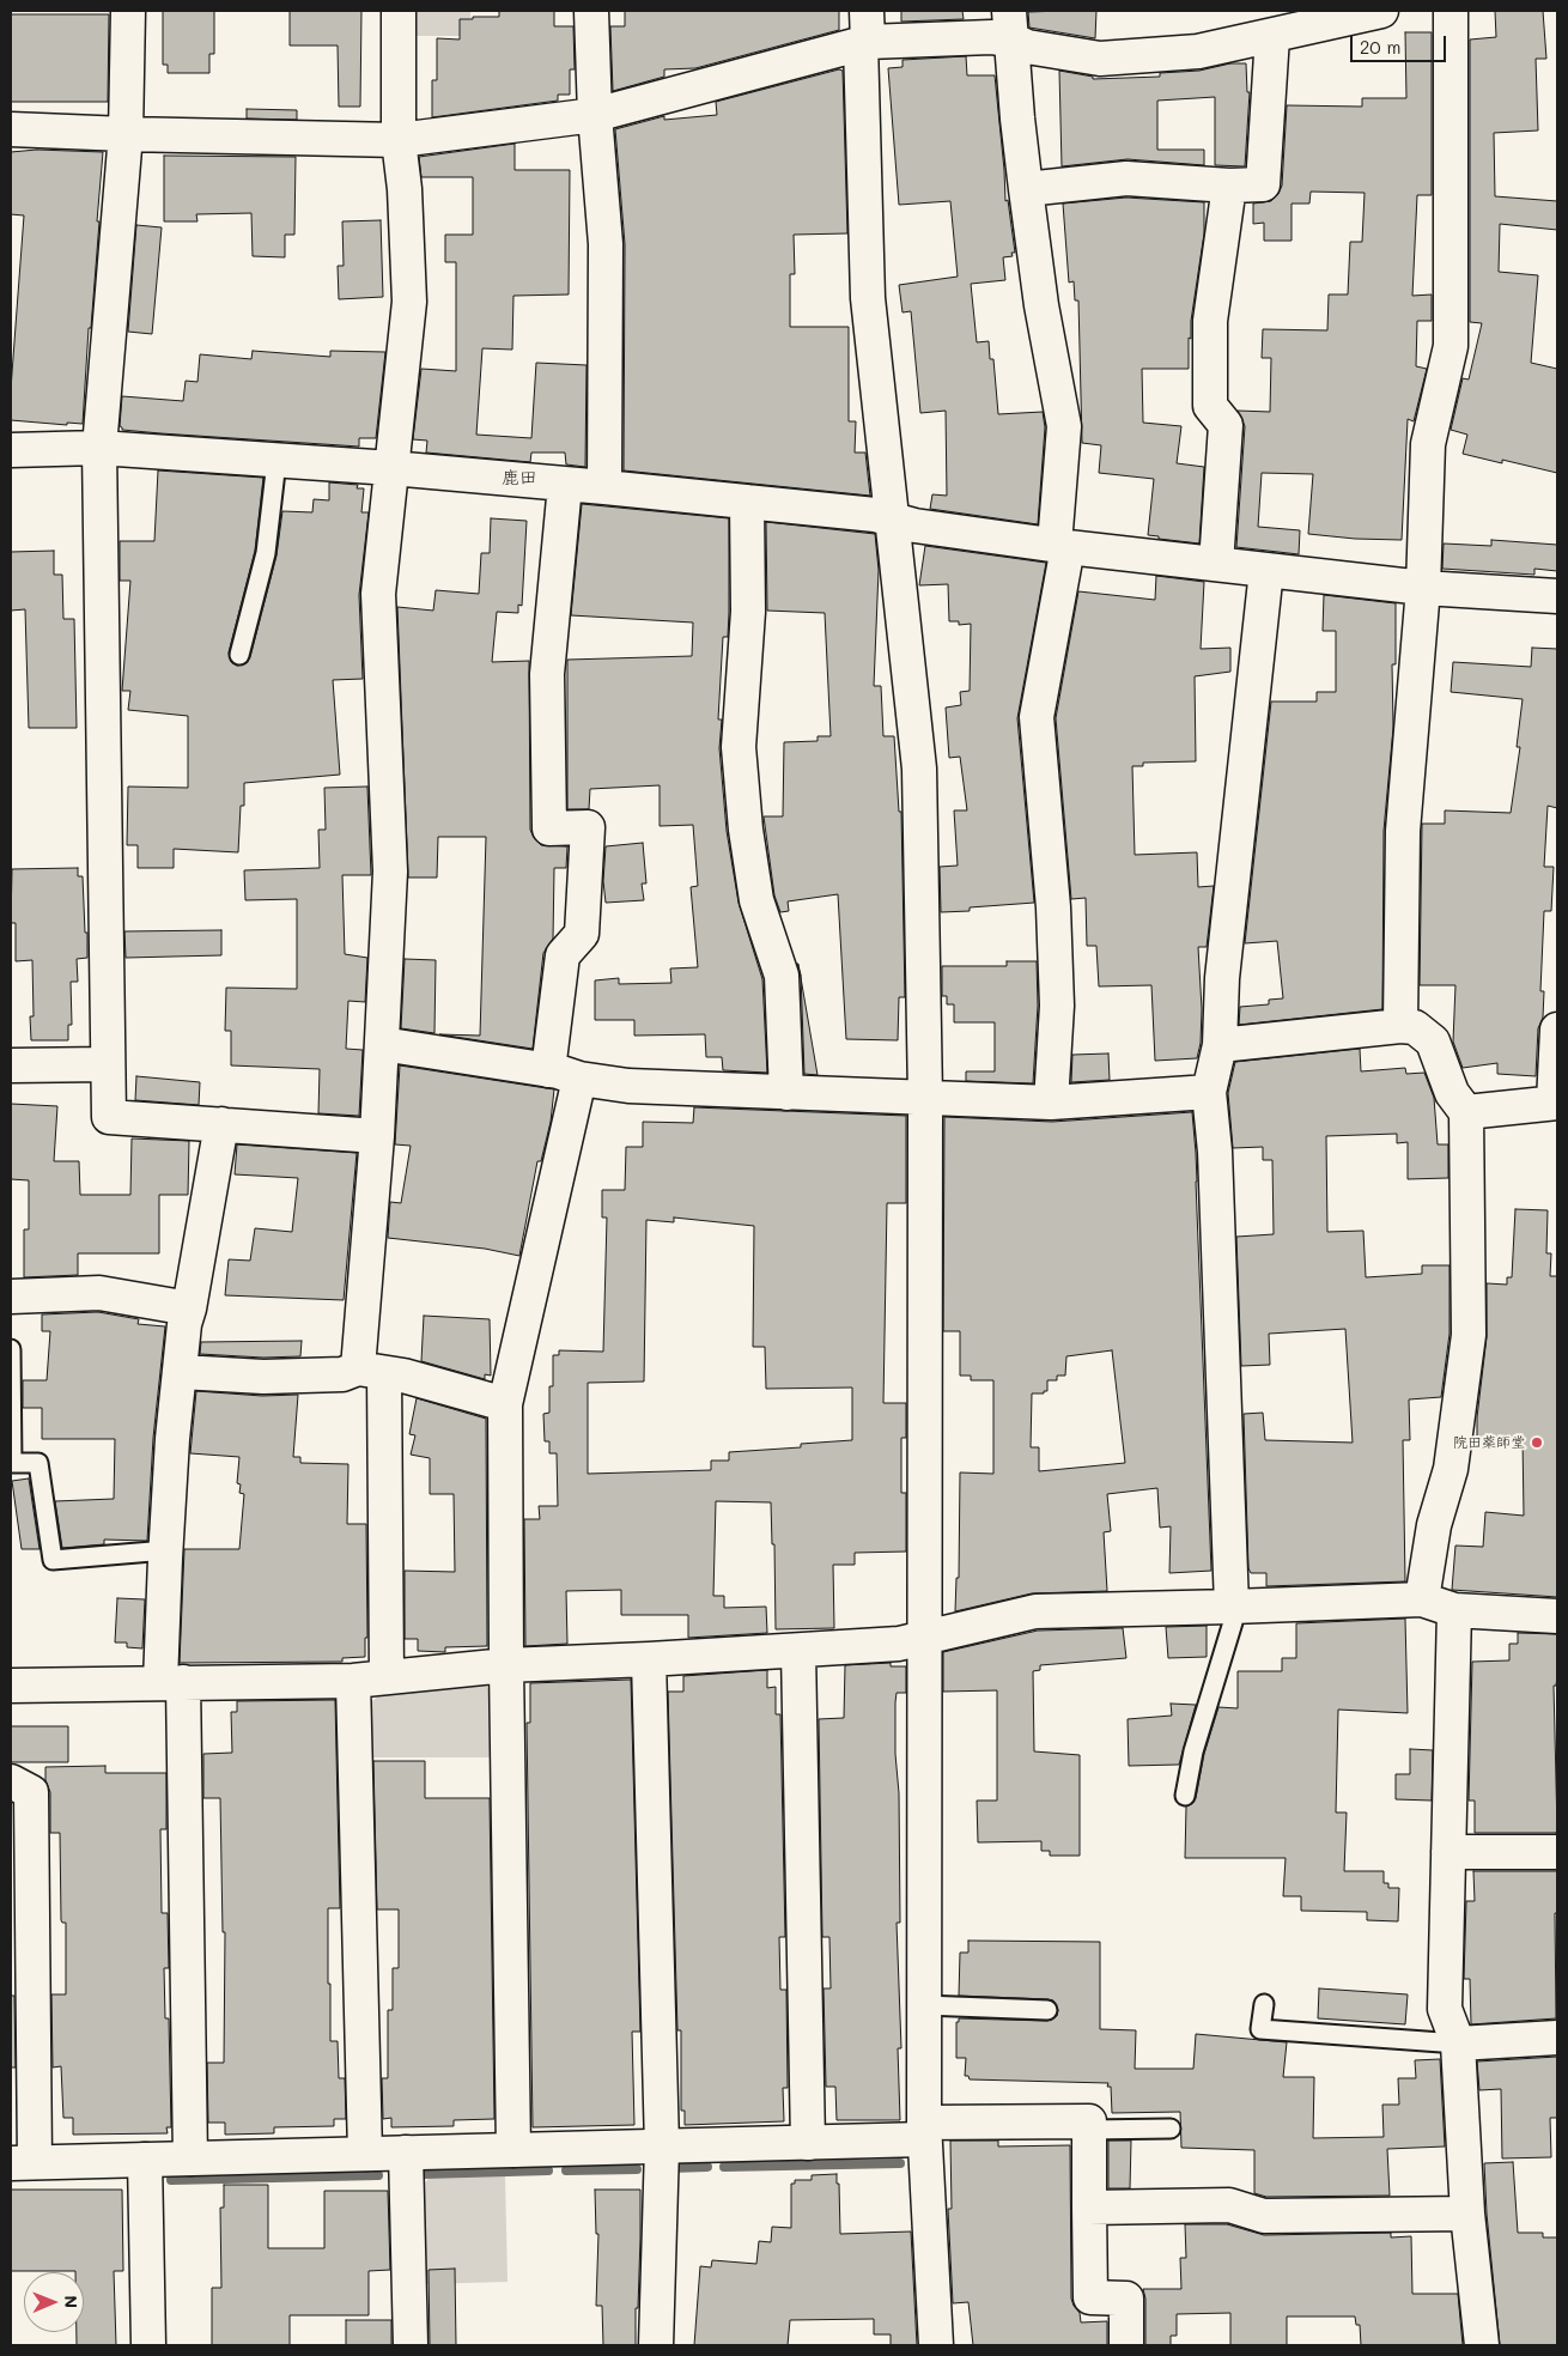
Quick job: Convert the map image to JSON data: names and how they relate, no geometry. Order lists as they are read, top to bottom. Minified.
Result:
{"districts":["鹿田"],"places":["院田薬師堂"],"scale_bar":"20 m","north":"right"}
